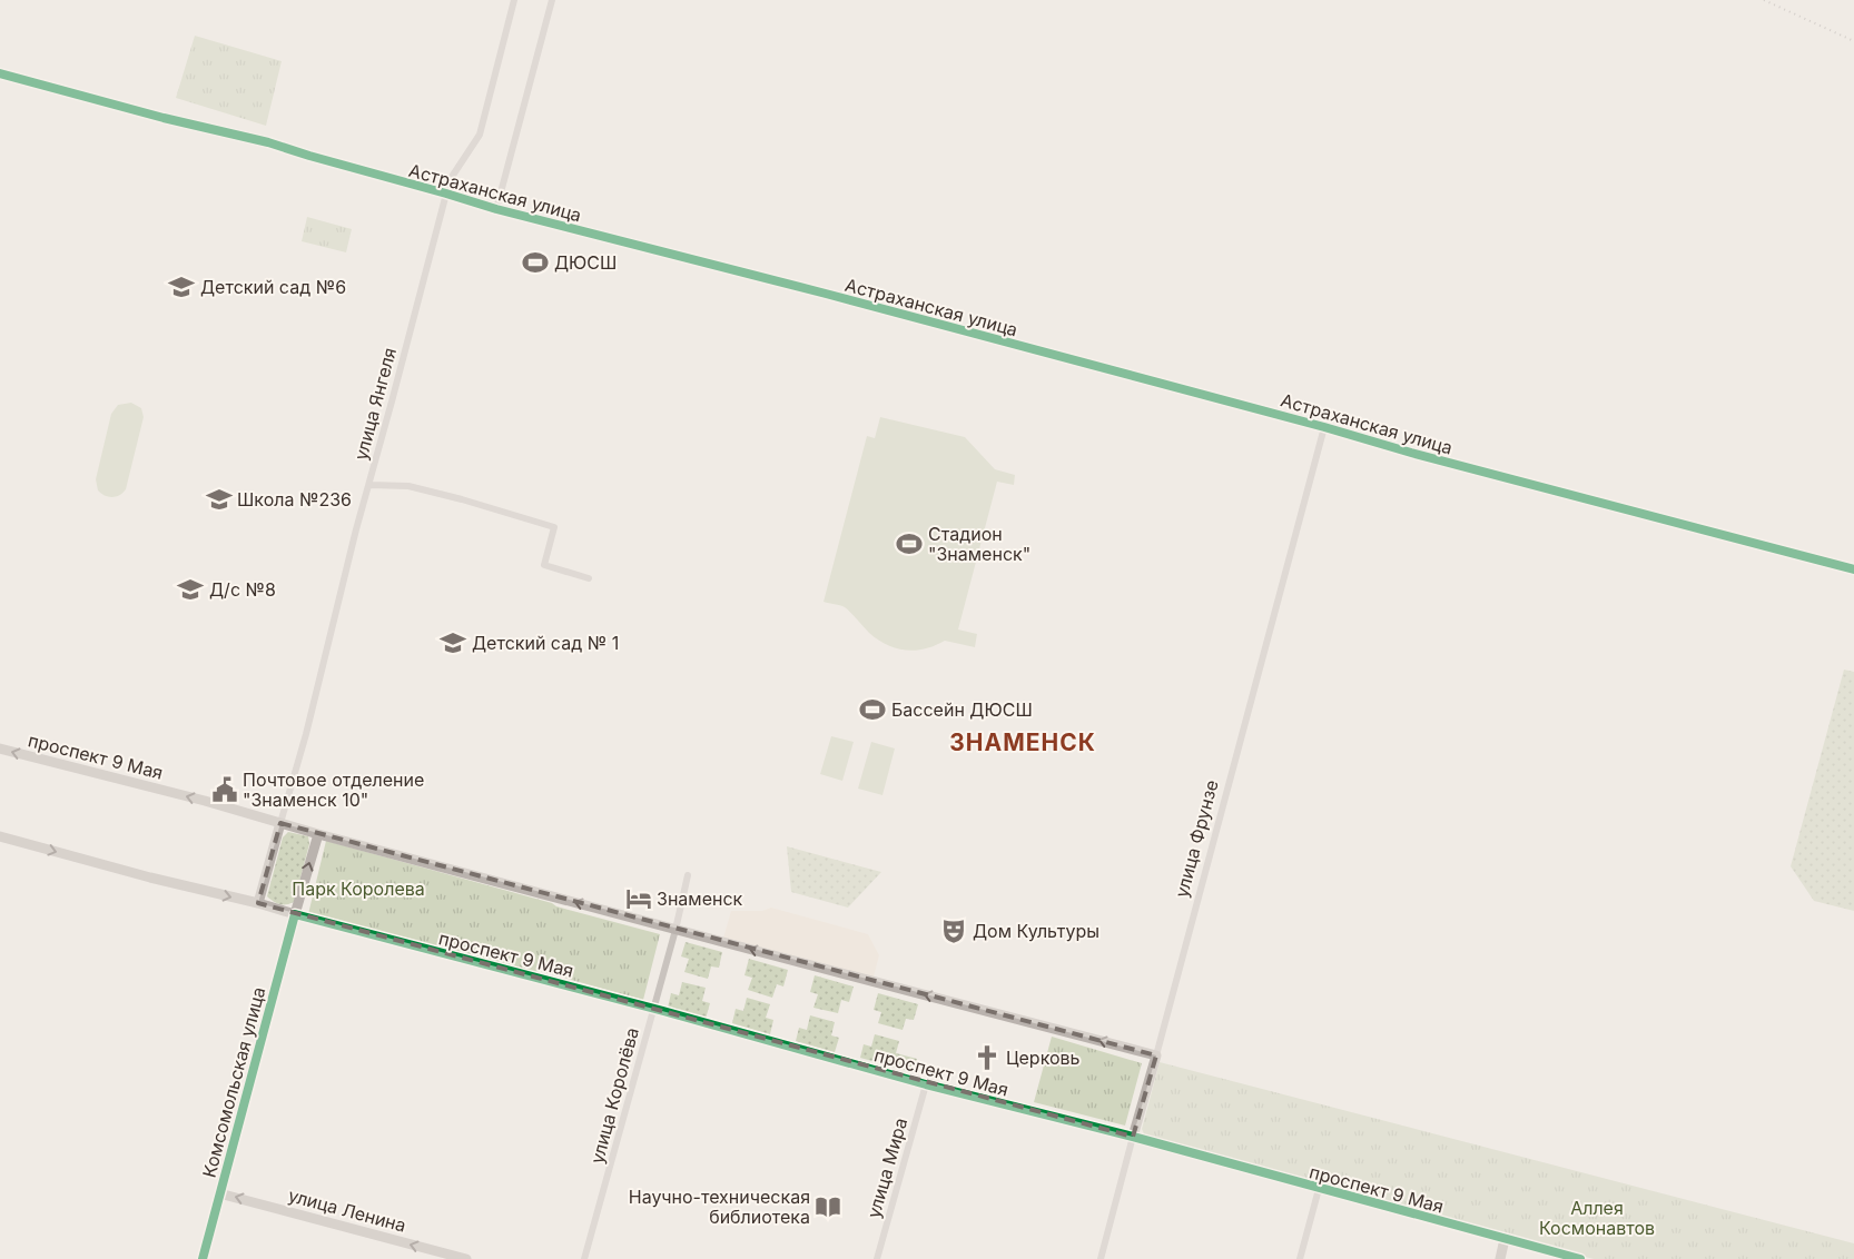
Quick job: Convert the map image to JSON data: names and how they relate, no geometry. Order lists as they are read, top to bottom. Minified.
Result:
{"streets":{"street":["Астраханская улица","улица Янгеля","проспект 9 Мая","улица Фрунзе","Комсомольская улица","улица Королёва","улица Мира","улица Ленина"]},"crossings":[["Астраханская улица","улица Янгеля"],["Астраханская улица","улица Фрунзе"],["улица Янгеля","проспект 9 Мая"],["проспект 9 Мая","улица Фрунзе"],["проспект 9 Мая","Комсомольская улица"],["проспект 9 Мая","улица Королёва"],["проспект 9 Мая","улица Мира"],["Комсомольская улица","улица Ленина"]],"one_way":["улица Ленина"],"districts":["ЗНАМЕНСК"],"parks":["Парк Королева","Аллея Космонавтов"],"places":{"sports":["ДЮСШ","Стадион \"Знаменск\"","Бассейн ДЮСШ"],"school or university":["Детский сад №6","Школа №236","Д/с №8","Детский сад № 1"],"public building":["Почтовое отделение \"Знаменск 10\""],"hotel":["Знаменск"],"theatre":["Дом Культуры"],"church":["Церковь"],"library":["Научно-техническая библиотека"]}}
